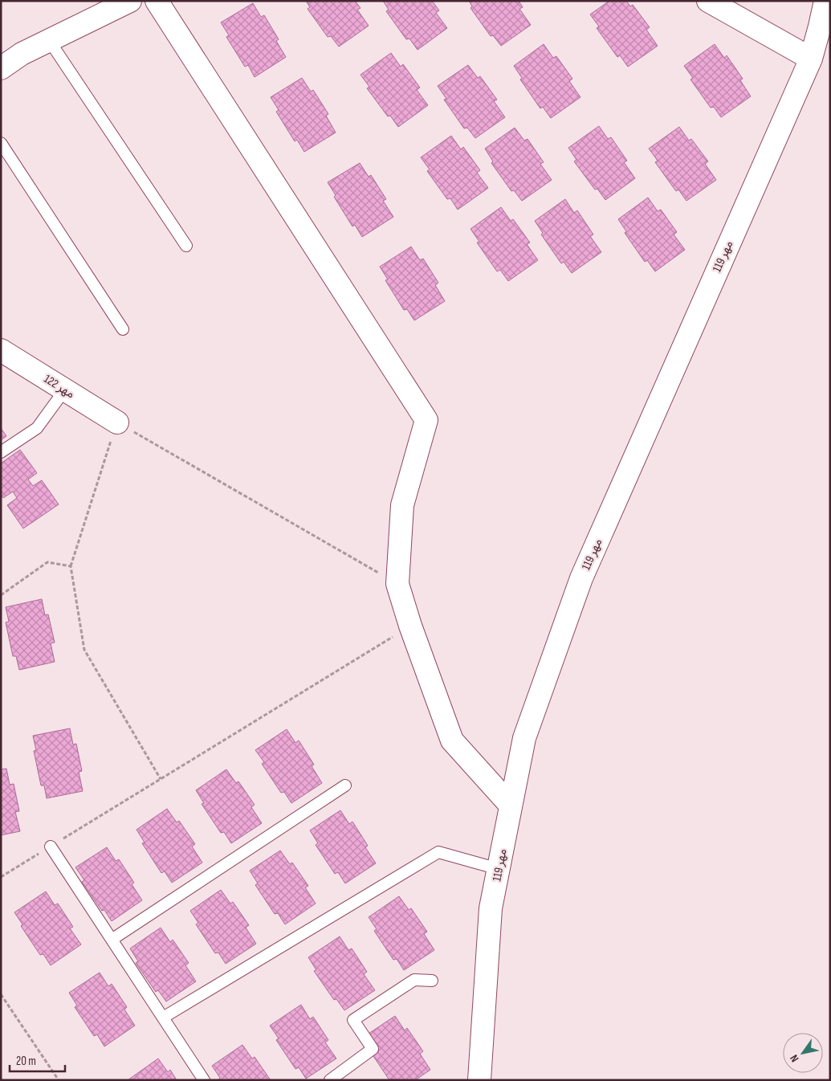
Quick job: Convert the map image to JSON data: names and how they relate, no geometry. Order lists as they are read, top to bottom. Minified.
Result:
{"streets":{"street":["مهر 119","مهر 122"]},"scale_bar":"20 m","north":"bottom left"}
